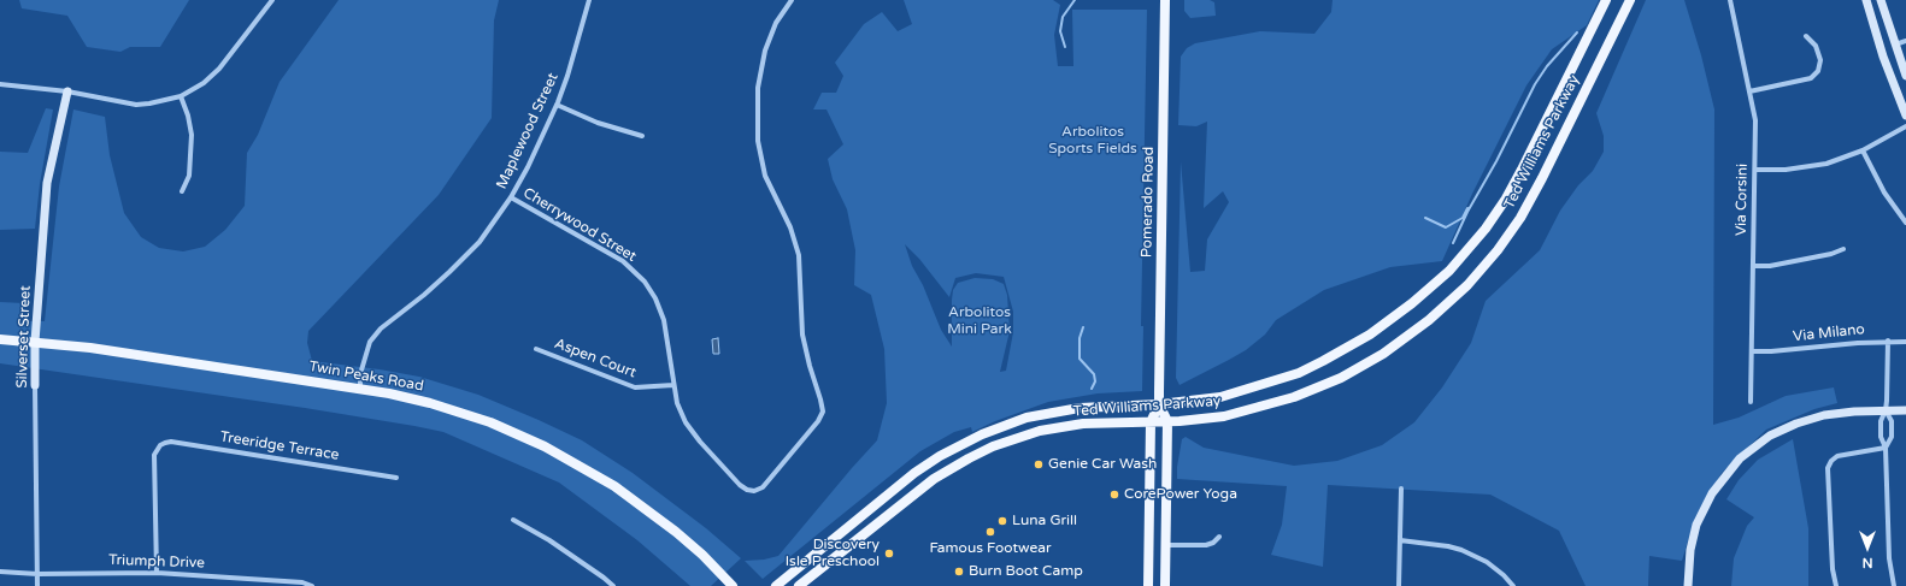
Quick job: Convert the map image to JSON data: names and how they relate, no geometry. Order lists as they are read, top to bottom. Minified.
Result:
{"streets":{"main road":["Ted Williams Parkway","Pomerado Road","Twin Peaks Road"],"street":["Maplewood Street","Via Corsini","Cherrywood Street","Via Milano","Silverset Street","Aspen Court","Treeridge Terrace","Triumph Drive"]},"crossings":[["Maplewood Street","Cherrywood Street"],["Maplewood Street","Twin Peaks Road"],["Ted Williams Parkway","Pomerado Road"],["Via Corsini","Via Milano"],["Cherrywood Street","Aspen Court"],["Silverset Street","Twin Peaks Road"],["Silverset Street","Triumph Drive"],["Treeridge Terrace","Triumph Drive"]],"parks":["Arbolitos Sports Fields","Arbolitos Mini Park"],"places":["Genie Car Wash","CorePower Yoga","Luna Grill","Famous Footwear","Discovery Isle Preschool","Burn Boot Camp"],"north":"bottom"}
